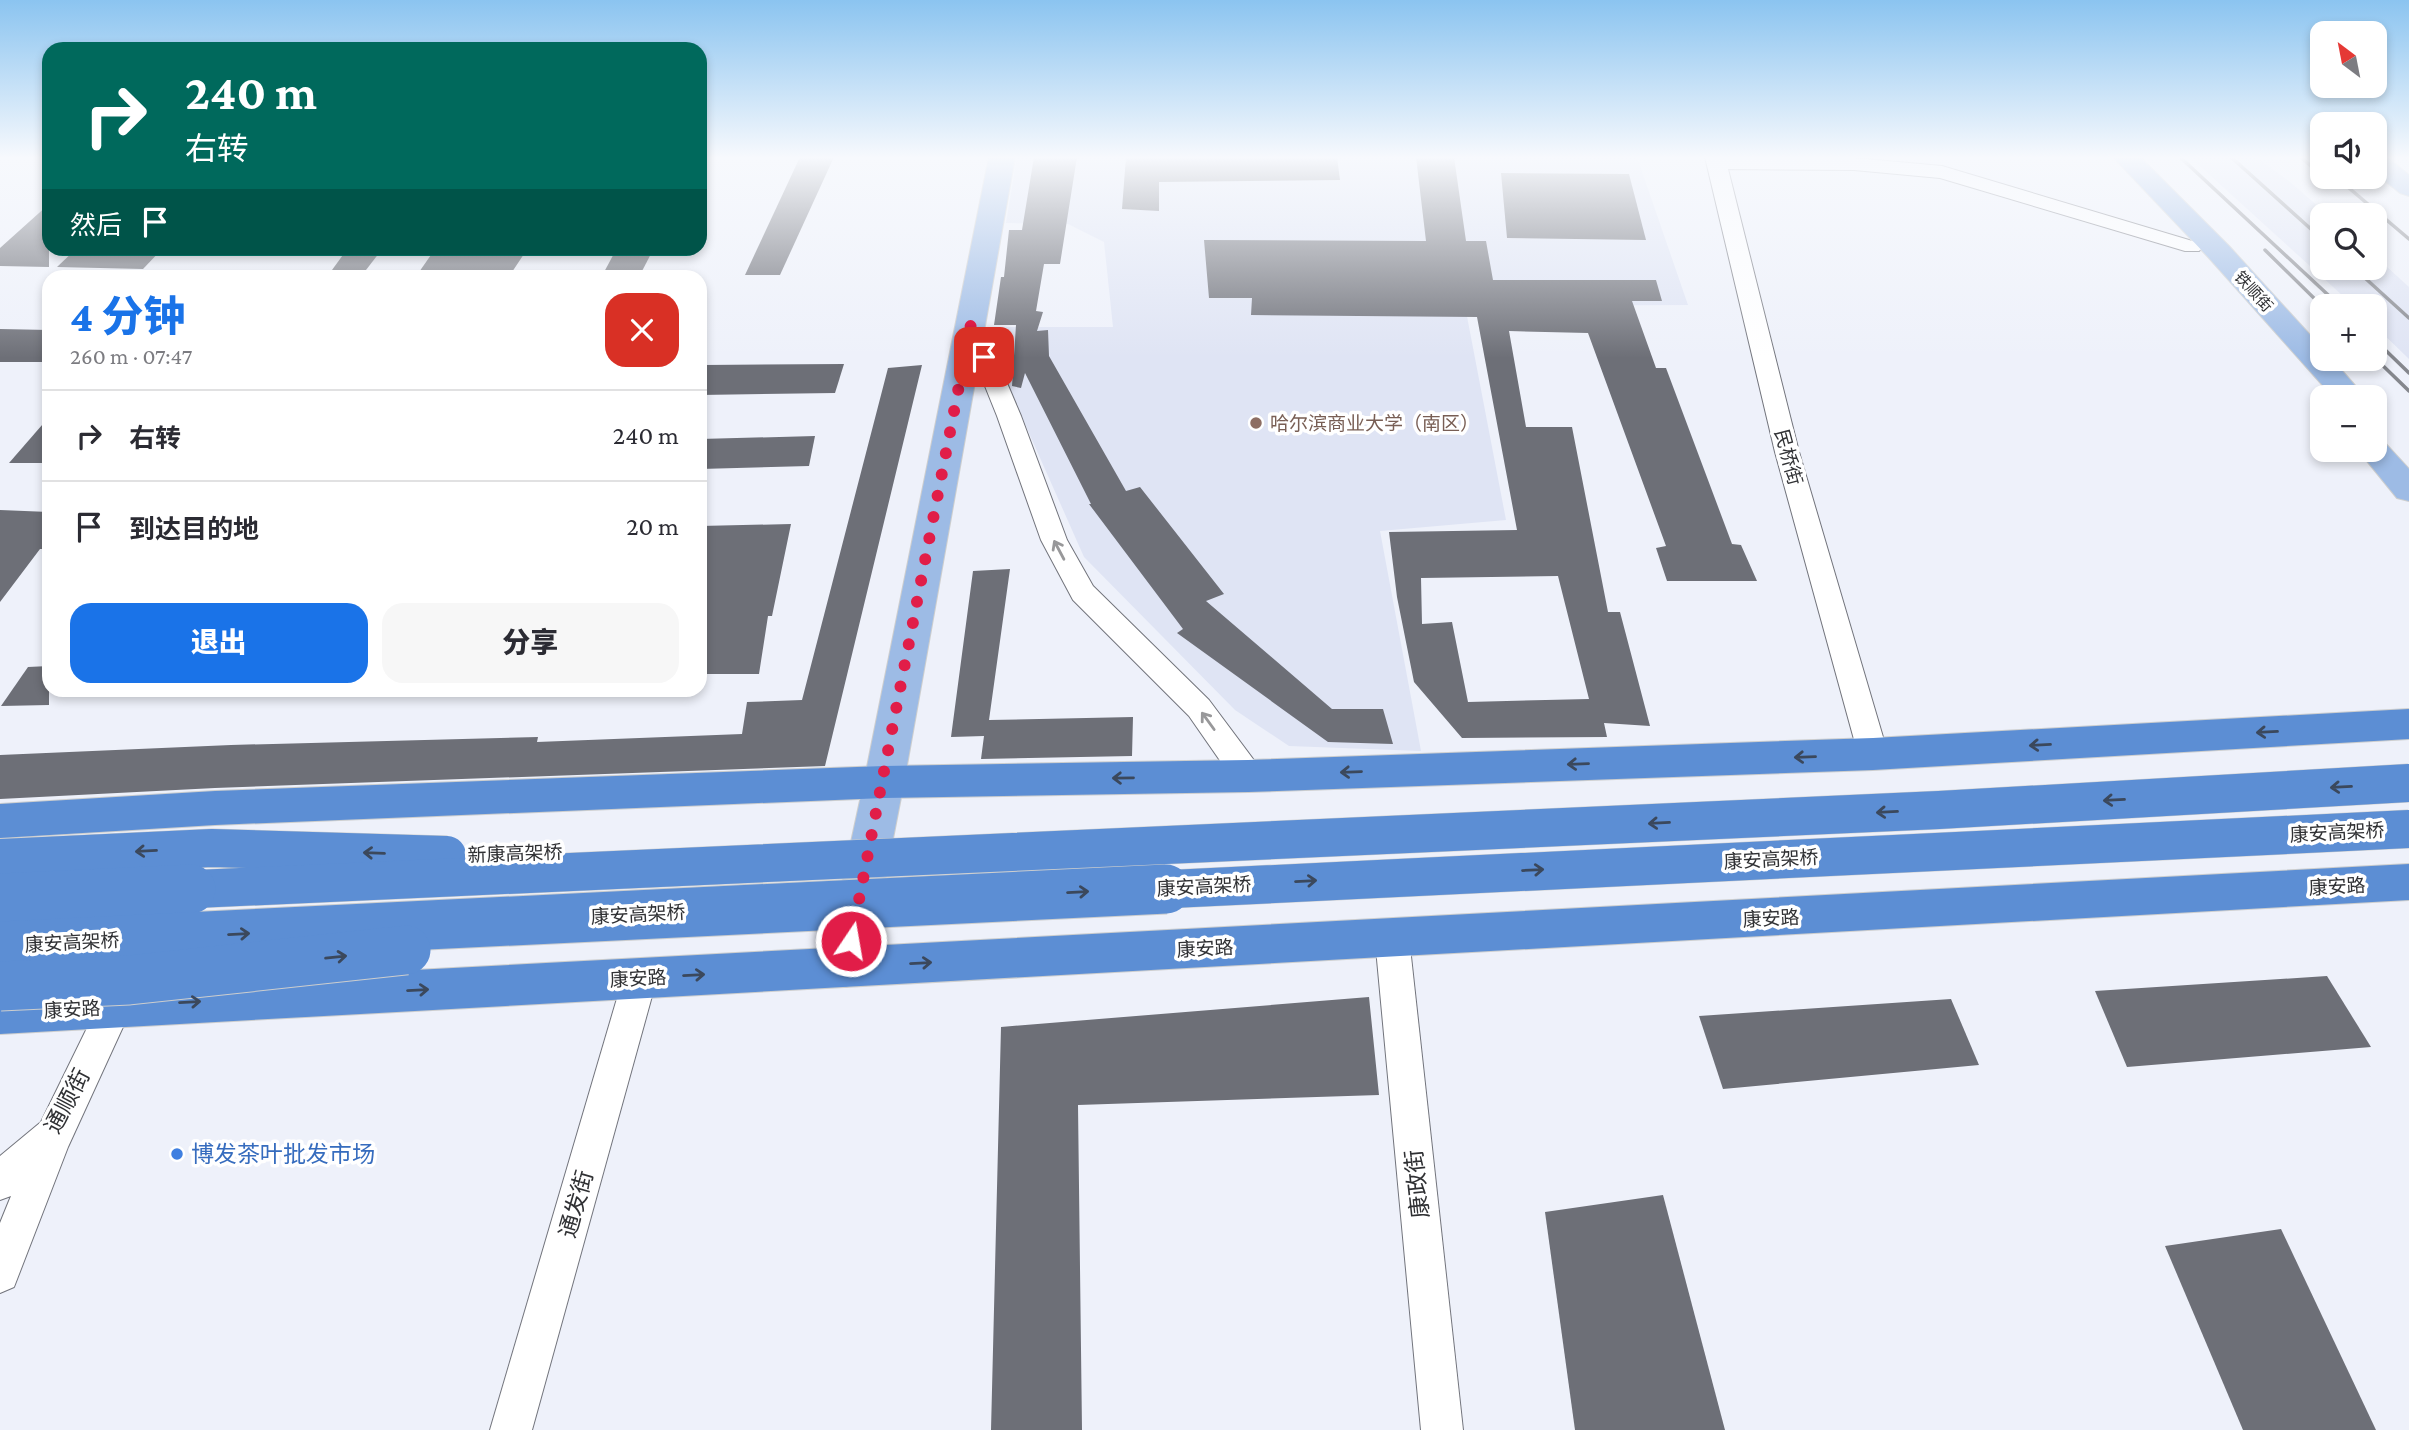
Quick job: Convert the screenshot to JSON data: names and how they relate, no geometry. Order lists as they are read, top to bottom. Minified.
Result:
{"streets":{"highway":["康安高架桥","新康高架桥","康安路"],"main road":["铁顺街"],"street":["民桥街","通顺街","康政街","通发街"]},"crossings":[["康安路","通顺街"],["康安路","康政街"],["康安路","通发街"]],"places":["哈尔滨商业大学（南区）","博发茶叶批发市场"],"north":"top left","page":{"map_buttons":["+","−"],"turn":["240 m","右转"],"then":"然后","heading":["4 分钟","260 m · 07:47"],"list":[{"name":"右转","value":"240 m"},{"name":"到达目的地","value":"20 m"}],"buttons":["退出","分享"]}}
